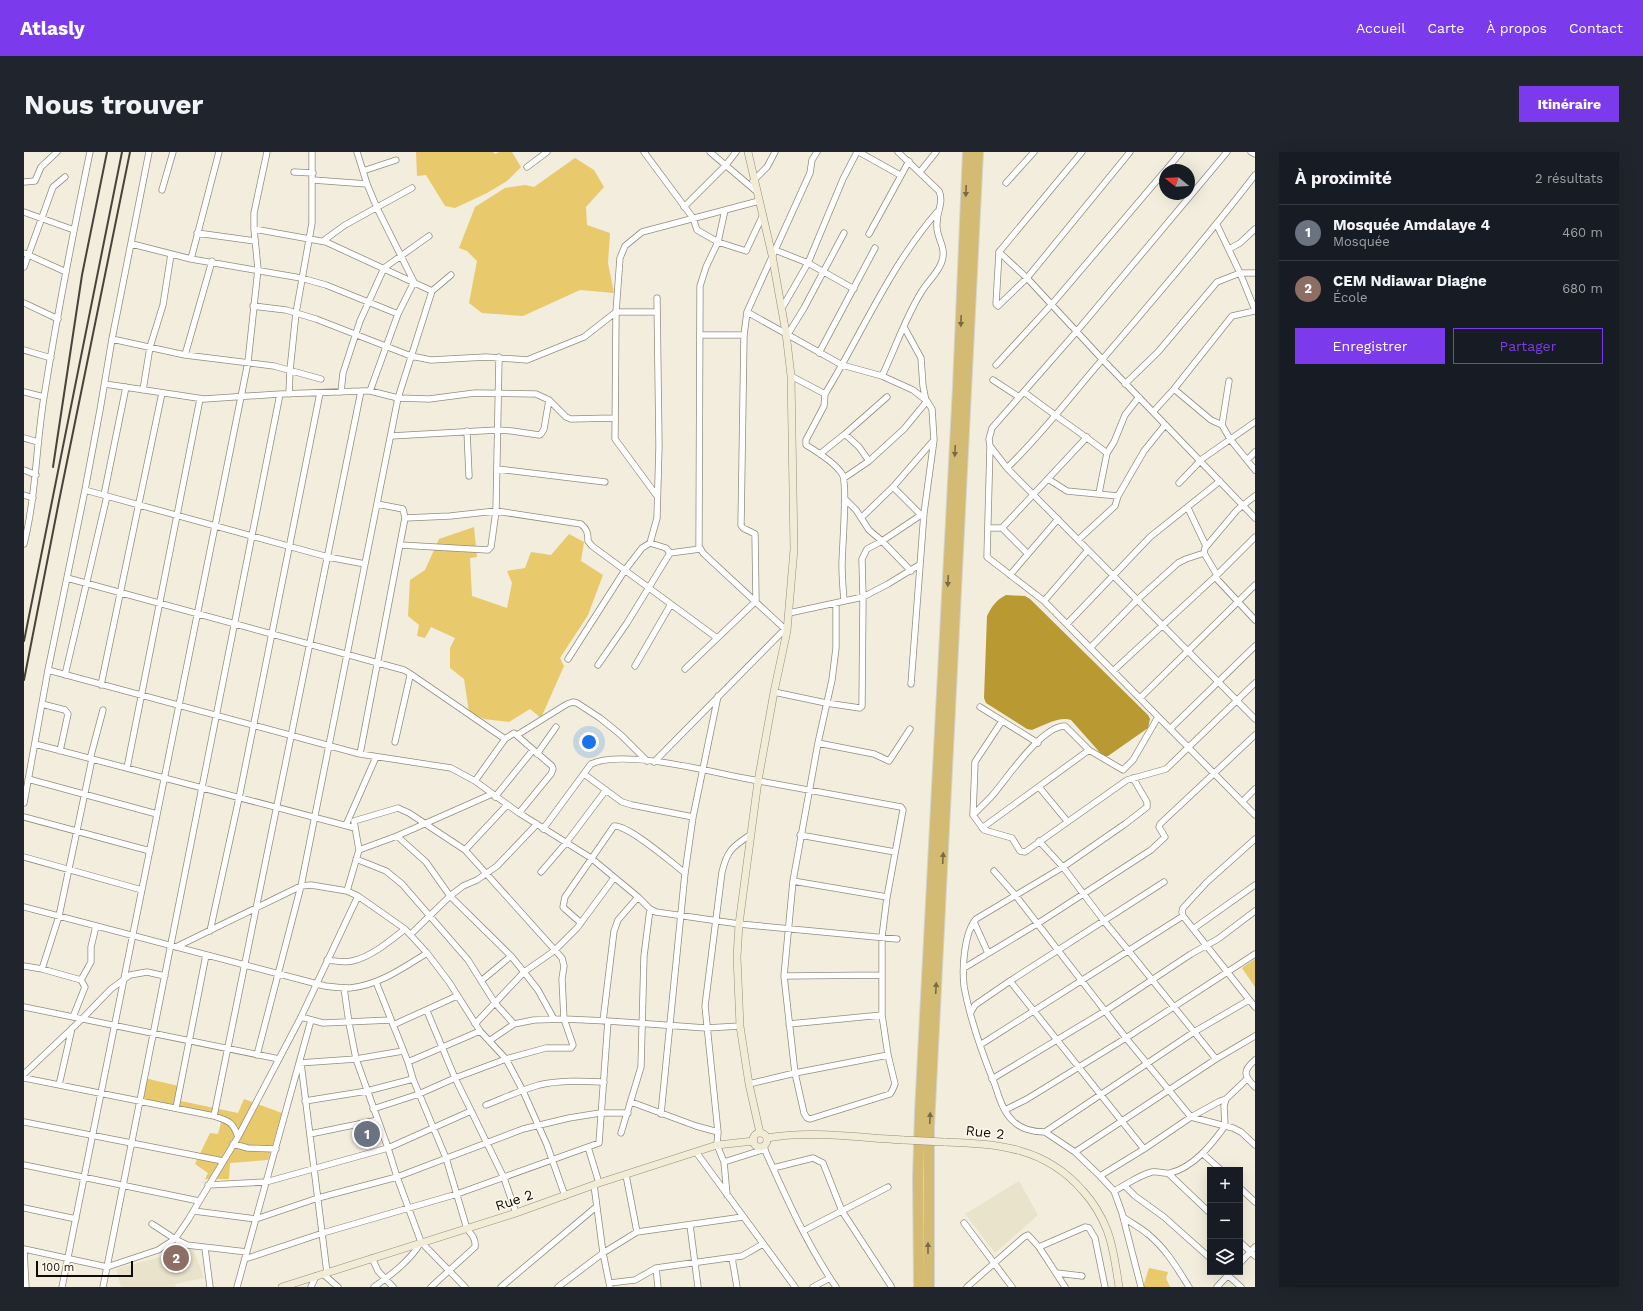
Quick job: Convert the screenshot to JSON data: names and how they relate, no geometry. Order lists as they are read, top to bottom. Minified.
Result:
{"streets":{"street":["Rue 2"]},"scale_bar":"100 m","north":"left","page":{"header":"Atlasly","nav":["Accueil","Carte","À propos","Contact"],"buttons":["Itinéraire",["Enregistrer","Partager"]],"title":"Nous trouver","heading":["À proximité","2 résultats"],"list":[{"mark":"1","name":"Mosquée Amdalaye 4","note":"Mosquée","value":"460 m"},{"mark":"2","name":"CEM Ndiawar Diagne","note":"École","value":"680 m"}],"pins":["1","2"],"map_buttons":["+","−"],"scale":"100 m"}}
